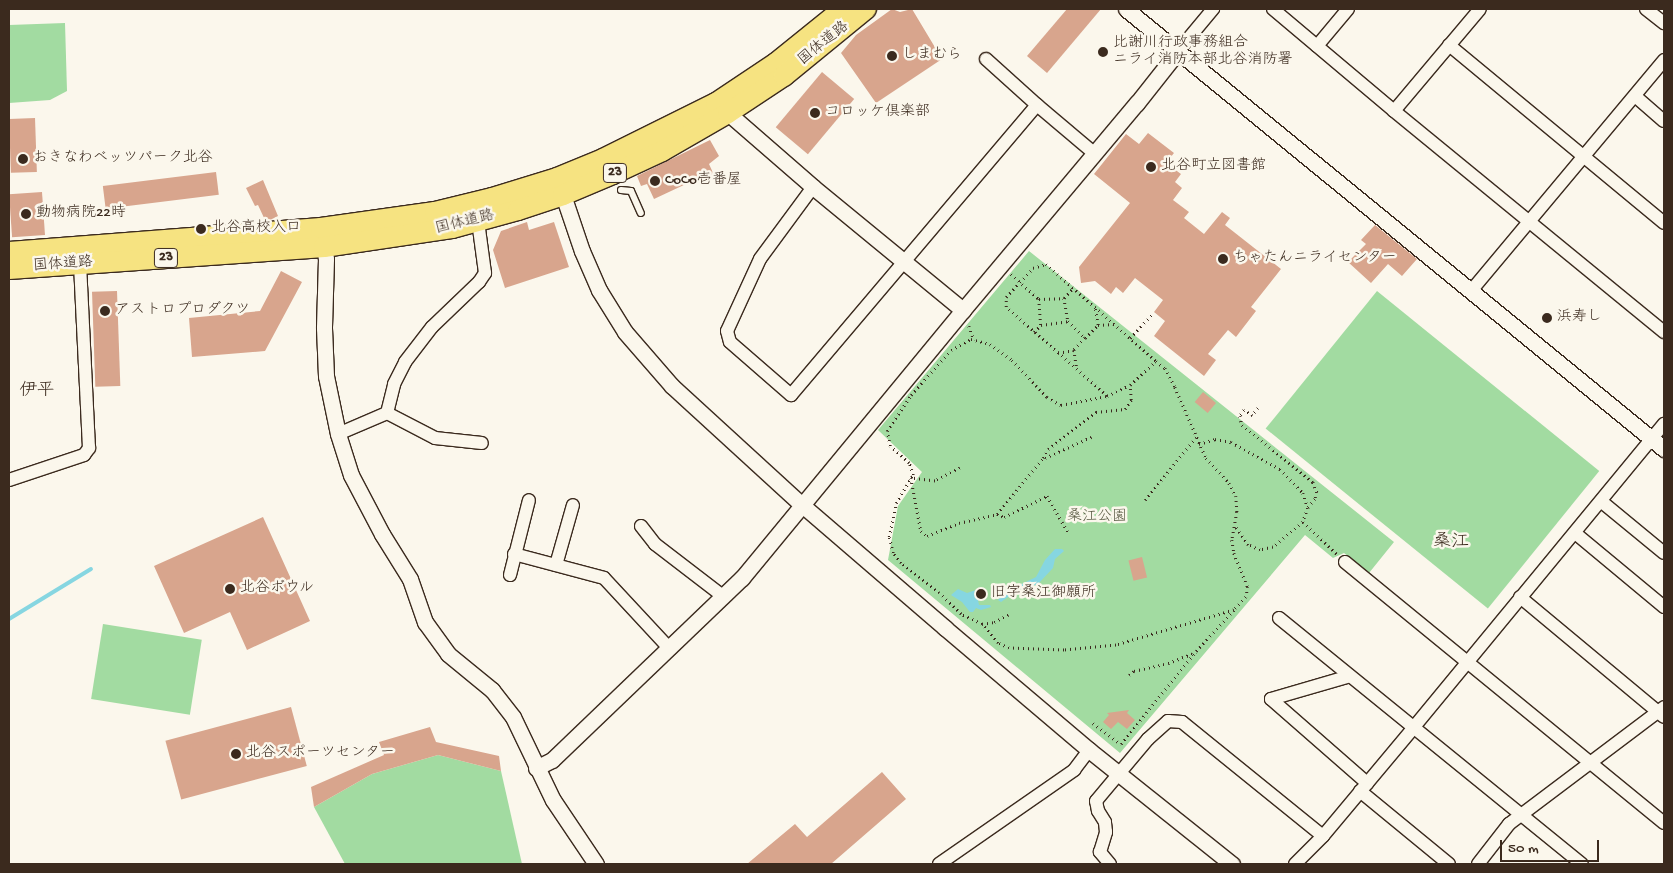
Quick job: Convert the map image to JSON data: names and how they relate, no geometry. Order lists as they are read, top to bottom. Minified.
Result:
{"streets":{"main road":["国体道路","23"]},"districts":["伊平","桑江"],"parks":["桑江公園"],"places":["比謝川行政事務組合 ニライ消防本部北谷消防署","しまむら","コロッケ倶楽部","おきなわベッツパーク北谷","北谷町立図書館","CoCo壱番屋","動物病院22時","北谷高校入口","ちゃたんニライセンター","アストロプロダクツ","浜寿し","北谷ボウル","旧字桑江御願所","北谷スポーツセンター"],"scale_bar":"50 m"}
